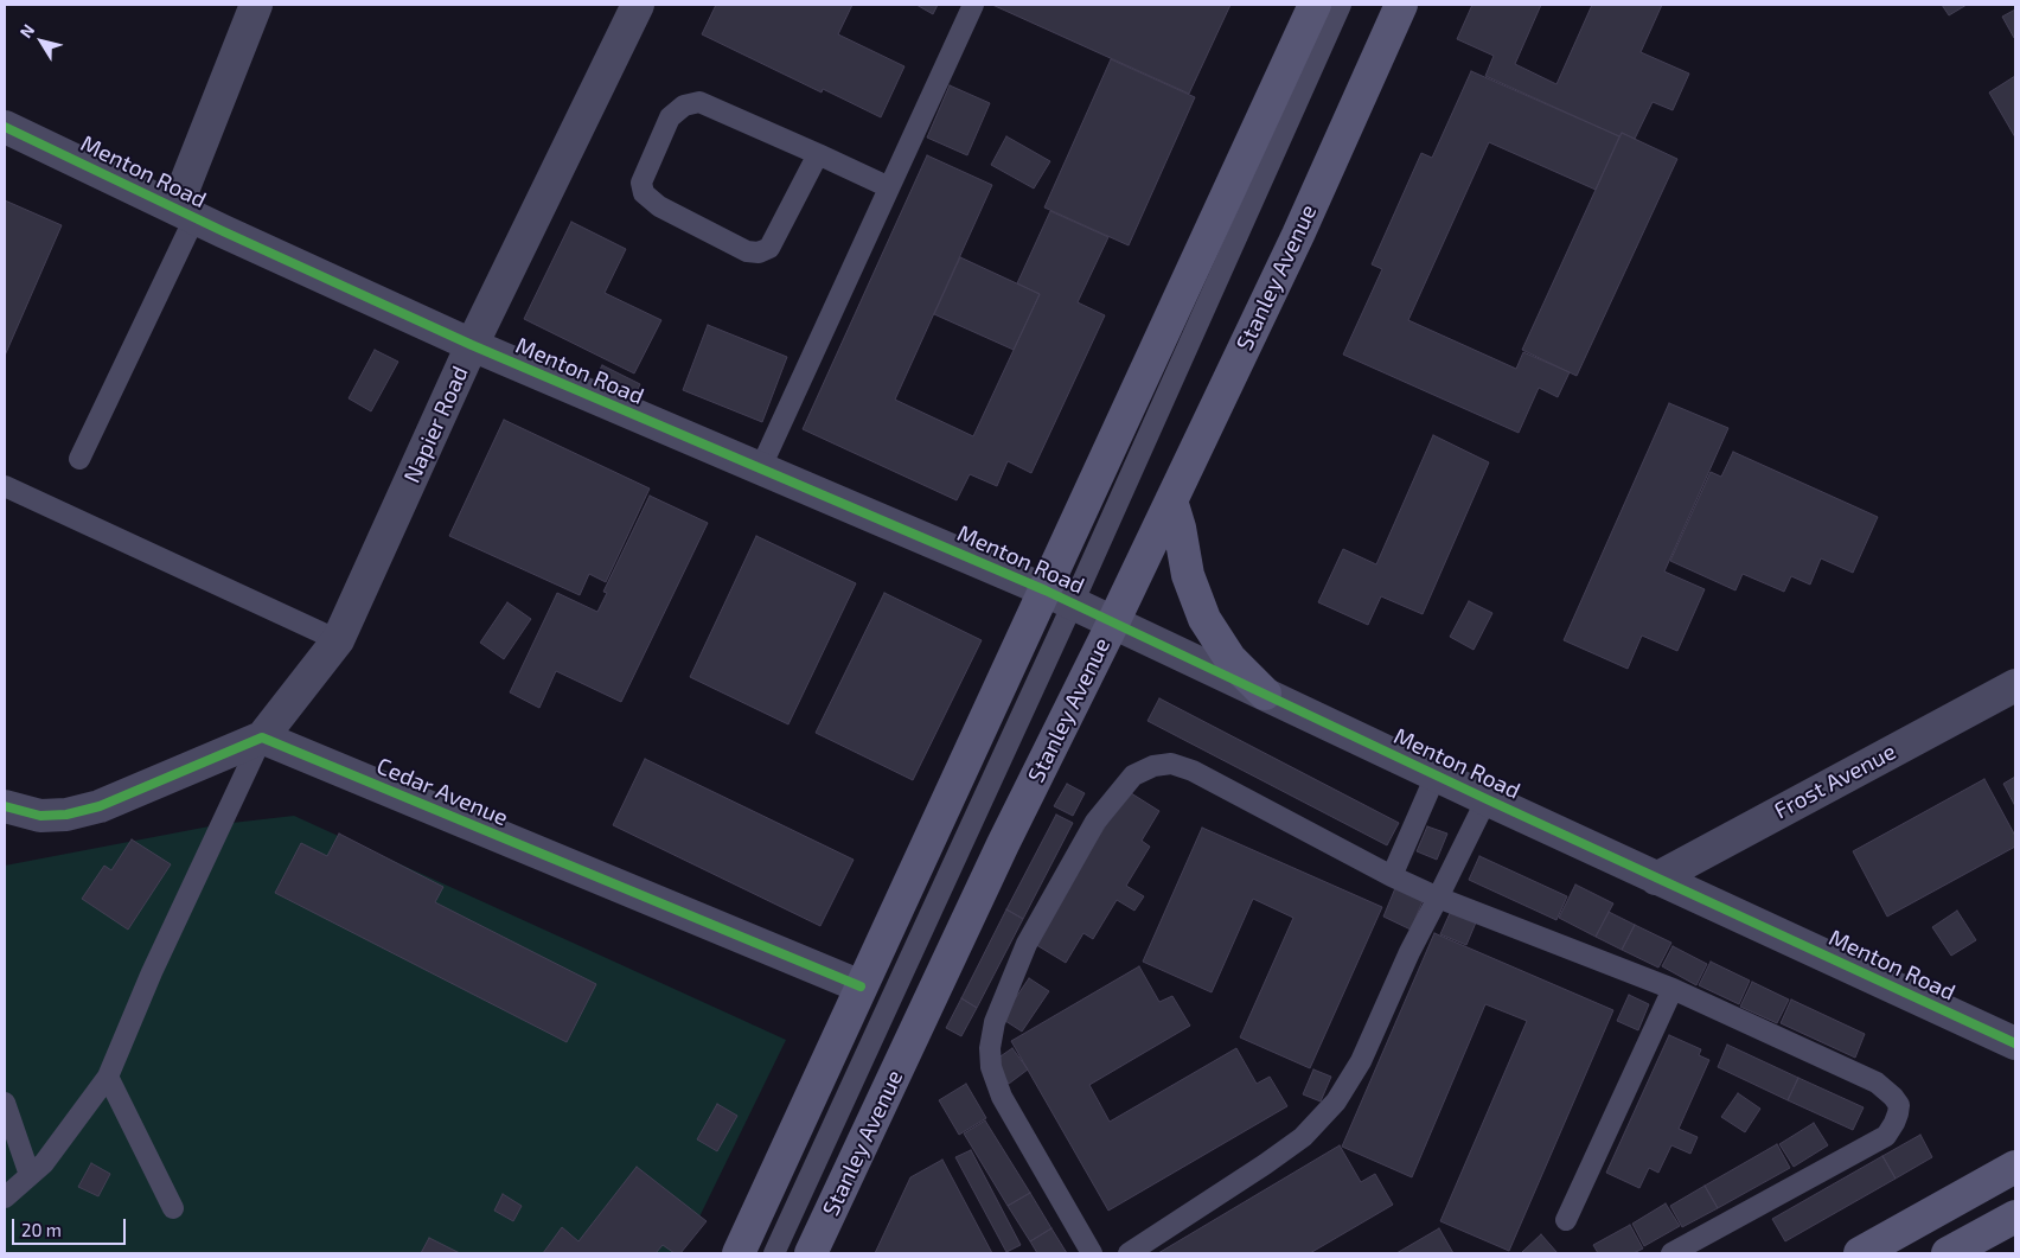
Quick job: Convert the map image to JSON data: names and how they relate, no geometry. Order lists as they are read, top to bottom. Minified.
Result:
{"streets":{"main road":["Stanley Avenue"],"street":["Menton Road","Napier Road","Frost Avenue","Cedar Avenue"]},"crossings":[["Menton Road","Stanley Avenue"],["Menton Road","Napier Road"],["Menton Road","Frost Avenue"],["Napier Road","Cedar Avenue"]],"scale_bar":"20 m","north":"top left"}
